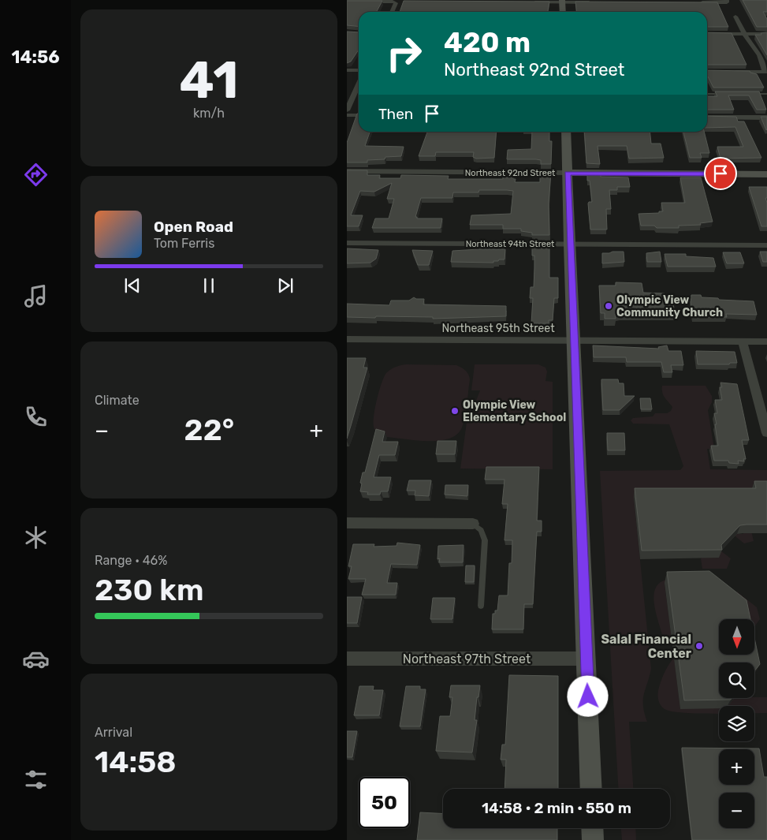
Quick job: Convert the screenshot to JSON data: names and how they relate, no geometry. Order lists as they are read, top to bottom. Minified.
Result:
{"streets":{"main road":["Northeast 92nd Street"],"street":["Northeast 94th Street","Northeast 95th Street","Northeast 97th Street"]},"places":["Olympic View Community Church","Olympic View Elementary School","Salal Financial Center"],"north":"bottom","page":{"tabs":"14:56","tile":[["41","km/h"],"Climate",["Range · 46%","230 km"],["Arrival","14:58"]],"turn":["420 m","Northeast 92nd Street"],"then":"Then","song":["Open Road","Tom Ferris"],"heat":["−","22°","+"],"map_buttons":["+","−"],"limit":"50","trip":"14:58 · 2 min · 550 m"}}
